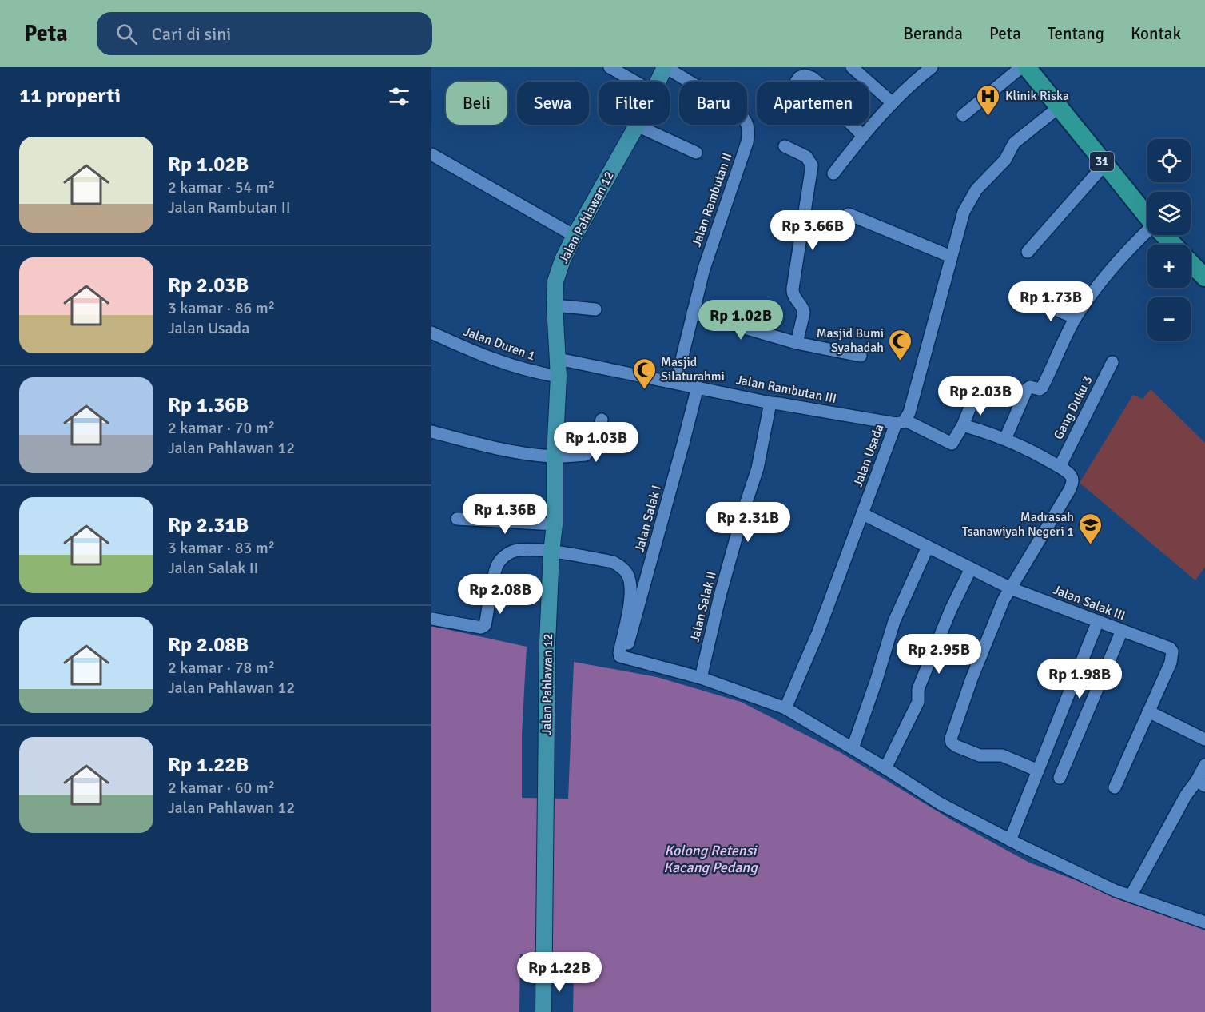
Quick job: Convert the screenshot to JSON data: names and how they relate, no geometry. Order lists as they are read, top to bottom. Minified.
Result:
{"streets":{"highway":["31"],"main road":["Jalan Pahlawan 12"],"street":["Jalan Rambutan II","Jalan Duren 1","Jalan Rambutan III","Gang Duku 3","Jalan Usada","Jalan Salak I","Jalan Salak III","Jalan Salak II"]},"crossings":[["31","Jalan Usada"],["Jalan Rambutan II","Jalan Pahlawan 12"],["Jalan Rambutan II","Jalan Rambutan III"],["Jalan Pahlawan 12","Jalan Duren 1"],["Jalan Pahlawan 12","Jalan Rambutan III"],["Jalan Rambutan III","Jalan Usada"],["Jalan Rambutan III","Jalan Salak I"],["Jalan Rambutan III","Jalan Salak II"],["Jalan Usada","Jalan Salak III"]],"water":["Kolong Retensi Kacang Pedang"],"places":{"hospital":["Klinik Riska"],"mosque":["Masjid Bumi Syahadah","Masjid Silaturahmi"],"school or university":["Madrasah Tsanawiyah Negeri 1"]},"page":{"header":"Peta","search":"Cari di sini","nav":["Beranda","Peta","Tentang","Kontak"],"heading":"11 properti","chip":["Beli","Sewa","Filter","Baru","Apartemen"],"list":[{"name":"Rp 1.02B","note":"2 kamar · 54 m² · Jalan Rambutan II"},{"name":"Rp 2.03B","note":"3 kamar · 86 m² · Jalan Usada"},{"name":"Rp 1.36B","note":"2 kamar · 70 m² · Jalan Pahlawan 12"},{"name":"Rp 2.31B","note":"3 kamar · 83 m² · Jalan Salak II"},{"name":"Rp 2.08B","note":"2 kamar · 78 m² · Jalan Pahlawan 12"},{"name":"Rp 1.22B","note":"2 kamar · 60 m² · Jalan Pahlawan 12"}],"map_buttons":["+","−"],"price":["Rp 3.66B","Rp 1.73B","Rp 1.02B","Rp 2.03B","Rp 1.03B","Rp 1.36B","Rp 2.31B","Rp 2.08B","Rp 2.95B","Rp 1.98B","Rp 1.22B"]}}
